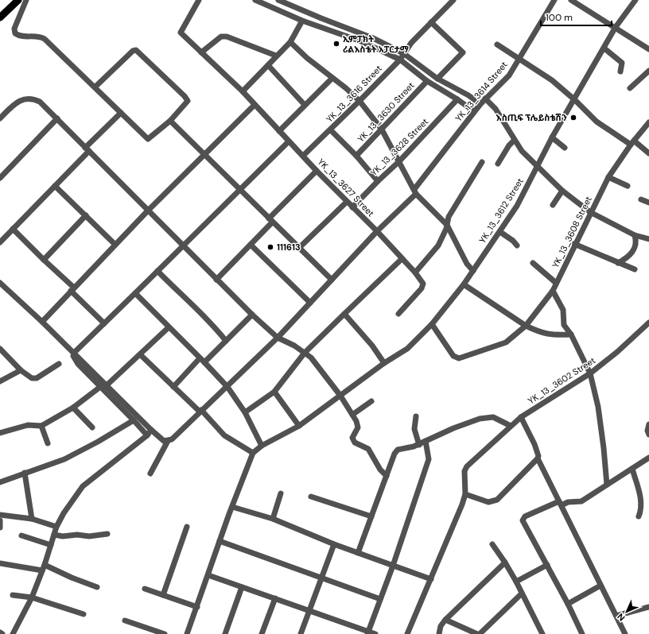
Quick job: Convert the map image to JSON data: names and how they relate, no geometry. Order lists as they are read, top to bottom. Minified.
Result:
{"streets":{"street":["YK_13_3614 Street","YK_13_3616 Street","YK_13_3630 Street","YK_13_3628 Street","YK_13_3627 Street","YK_13_3612 Street","YK_13_3608 Street","YK_13_3602 Street"]},"crossings":[["YK_13_3614 Street","YK_13_3627 Street"],["YK_13_3616 Street","YK_13_3627 Street"],["YK_13_3628 Street","YK_13_3627 Street"],["YK_13_3612 Street","YK_13_3608 Street"]],"places":["ኢምፓክት ሪልእስቴት አፓርታማ","እስጢፍ ፕሌይስቴሽን","111613"],"scale_bar":"100 m","north":"bottom left"}
